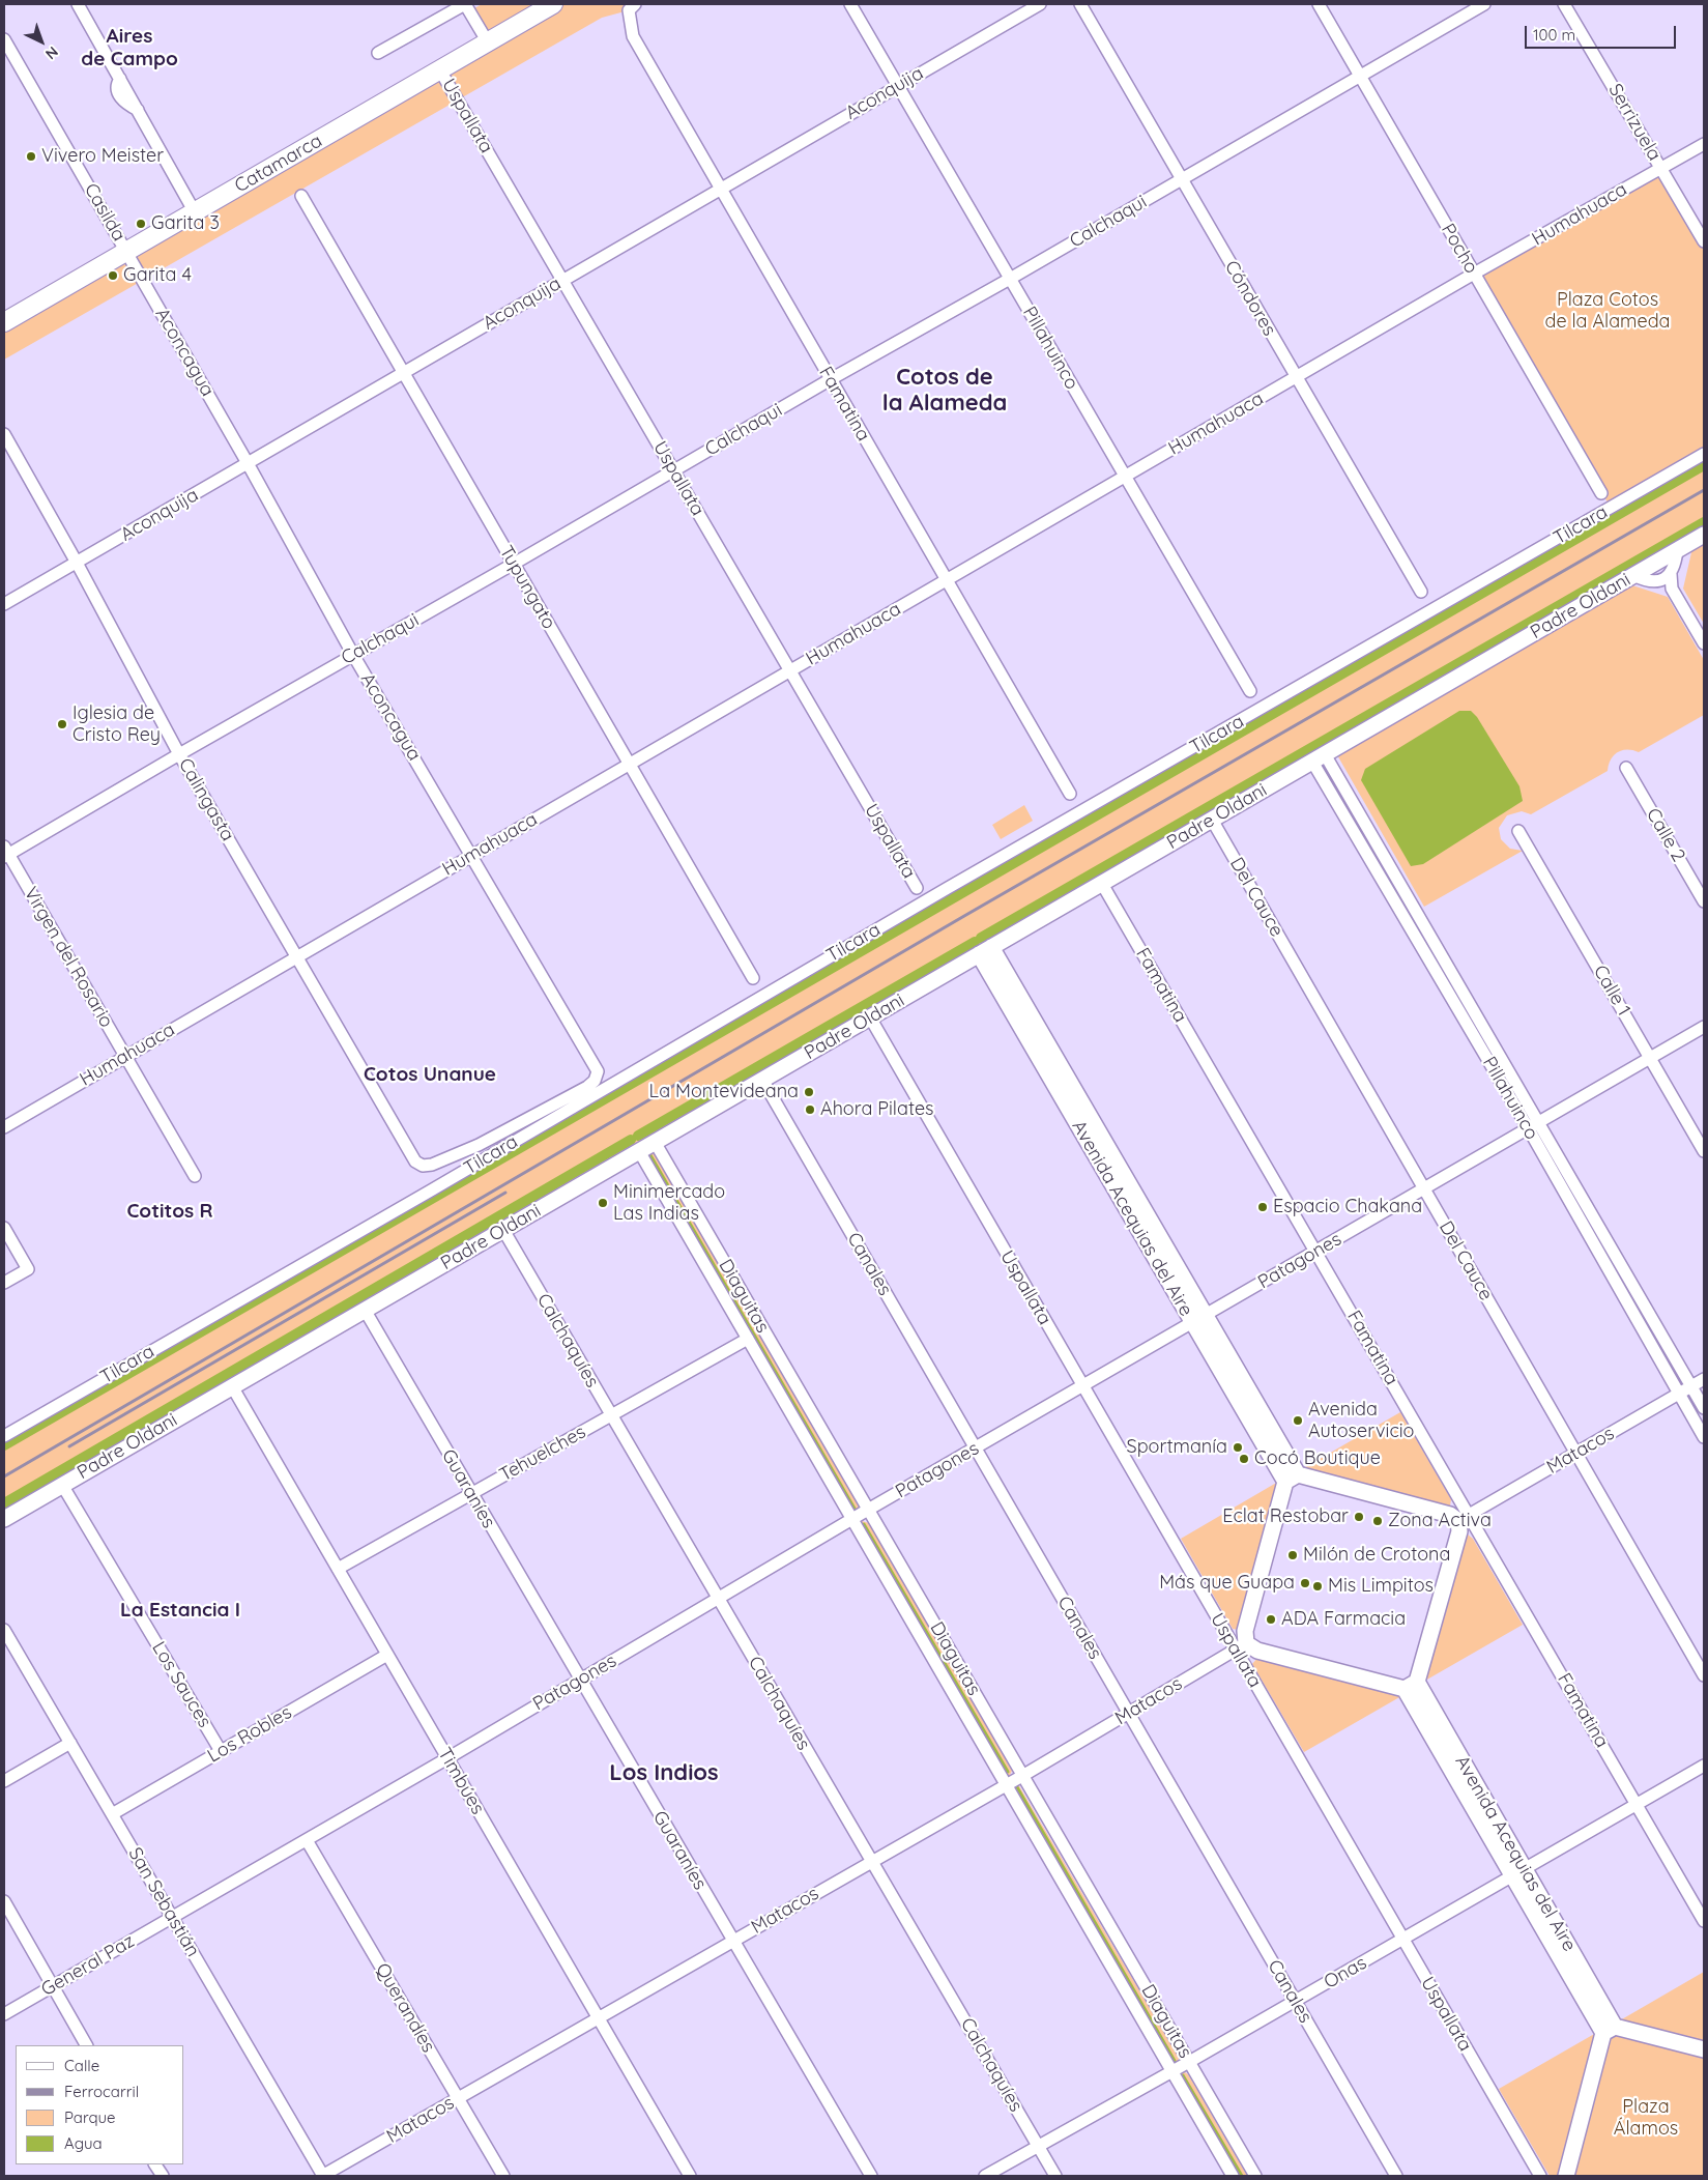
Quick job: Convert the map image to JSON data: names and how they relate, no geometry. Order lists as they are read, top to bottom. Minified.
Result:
{"streets":{"main road":["Catamarca","Padre Oldani","Avenida Acequias del Aire"],"street":["Aconquija","Uspallata","Serrizuela","Casilda","Humahuaca","Calchaqui","Pocho","Cóndores","Pillahuinco","Aconcagua","Famatina","Tilcara","Tupungato","Calingasta","Calle 2","Del Cauce","Virgen del Rosario","Calle 1","Patagones","Canales","Diaguitas","Calchaquíes","Matacos","Tehuelches","Guaraníes","Los Sauces","Los Robles","Timbúes","San Sebastián","General Paz","Onas","Querandíes"]},"crossings":[["Aconquija","Uspallata"],["Aconquija","Pillahuinco"],["Aconquija","Aconcagua"],["Aconquija","Famatina"],["Aconquija","Tupungato"],["Aconquija","Calingasta"],["Uspallata","Catamarca"],["Uspallata","Humahuaca"],["Uspallata","Calchaqui"],["Uspallata","Padre Oldani"],["Uspallata","Patagones"],["Uspallata","Matacos"],["Uspallata","Onas"],["Serrizuela","Humahuaca"],["Catamarca","Casilda"],["Catamarca","Aconcagua"],["Casilda","Aconcagua"],["Humahuaca","Pocho"],["Humahuaca","Cóndores"],["Humahuaca","Pillahuinco"],["Humahuaca","Aconcagua"],["Humahuaca","Famatina"],["Humahuaca","Tupungato"],["Humahuaca","Calingasta"],["Humahuaca","Virgen del Rosario"],["Calchaqui","Pocho"],["Calchaqui","Cóndores"],["Calchaqui","Pillahuinco"],["Calchaqui","Aconcagua"],["Calchaqui","Famatina"],["Calchaqui","Tupungato"],["Calchaqui","Calingasta"],["Calchaqui","Virgen del Rosario"],["Pillahuinco","Padre Oldani"],["Pillahuinco","Patagones"],["Pillahuinco","Matacos"],["Aconcagua","Tilcara"],["Famatina","Padre Oldani"],["Famatina","Patagones"],["Famatina","Matacos"],["Famatina","Onas"],["Tilcara","Calingasta"],["Padre Oldani","Del Cauce"],["Padre Oldani","Avenida Acequias del Aire"],["Padre Oldani","Canales"],["Padre Oldani","Diaguitas"],["Padre Oldani","Calchaquíes"],["Padre Oldani","Guaraníes"],["Padre Oldani","Los Sauces"],["Padre Oldani","Timbúes"],["Del Cauce","Patagones"],["Del Cauce","Matacos"],["Calle 1","Patagones"],["Avenida Acequias del Aire","Patagones"],["Avenida Acequias del Aire","Onas"],["Patagones","Canales"],["Patagones","Diaguitas"],["Patagones","Calchaquíes"],["Patagones","Guaraníes"],["Patagones","Timbúes"],["Patagones","San Sebastián"],["Patagones","General Paz"],["Patagones","Querandíes"],["Canales","Matacos"],["Canales","Onas"],["Diaguitas","Matacos"],["Diaguitas","Tehuelches"],["Diaguitas","Onas"],["Calchaquíes","Matacos"],["Calchaquíes","Tehuelches"],["Calchaquíes","Onas"],["Matacos","Guaraníes"],["Matacos","Timbúes"],["Matacos","San Sebastián"],["Matacos","Querandíes"],["Tehuelches","Guaraníes"],["Tehuelches","Timbúes"],["Los Sauces","Los Robles"],["Los Robles","Timbúes"],["Los Robles","San Sebastián"],["San Sebastián","General Paz"]],"districts":["Aires de Campo","Cotos de la Alameda","Cotos Unanue","Cotitos R","La Estancia I","Los Indios"],"parks":["Plaza Cotos de la Alameda","Plaza Álamos"],"places":["Vivero Meister","Garita 3","Garita 4","Iglesia de Cristo Rey","La Montevideana","Ahora Pilates","Minimercado Las Indias","Espacio Chakana","Avenida Autoservicio","Sportmanía","Cocó Boutique","Eclat Restobar","Zona Activa","Milón de Crotona","Más que Guapa","Mis Limpitos","ADA Farmacia"],"legend":["Calle","Ferrocarril","Parque","Agua"],"scale_bar":"100 m","north":"bottom right"}
